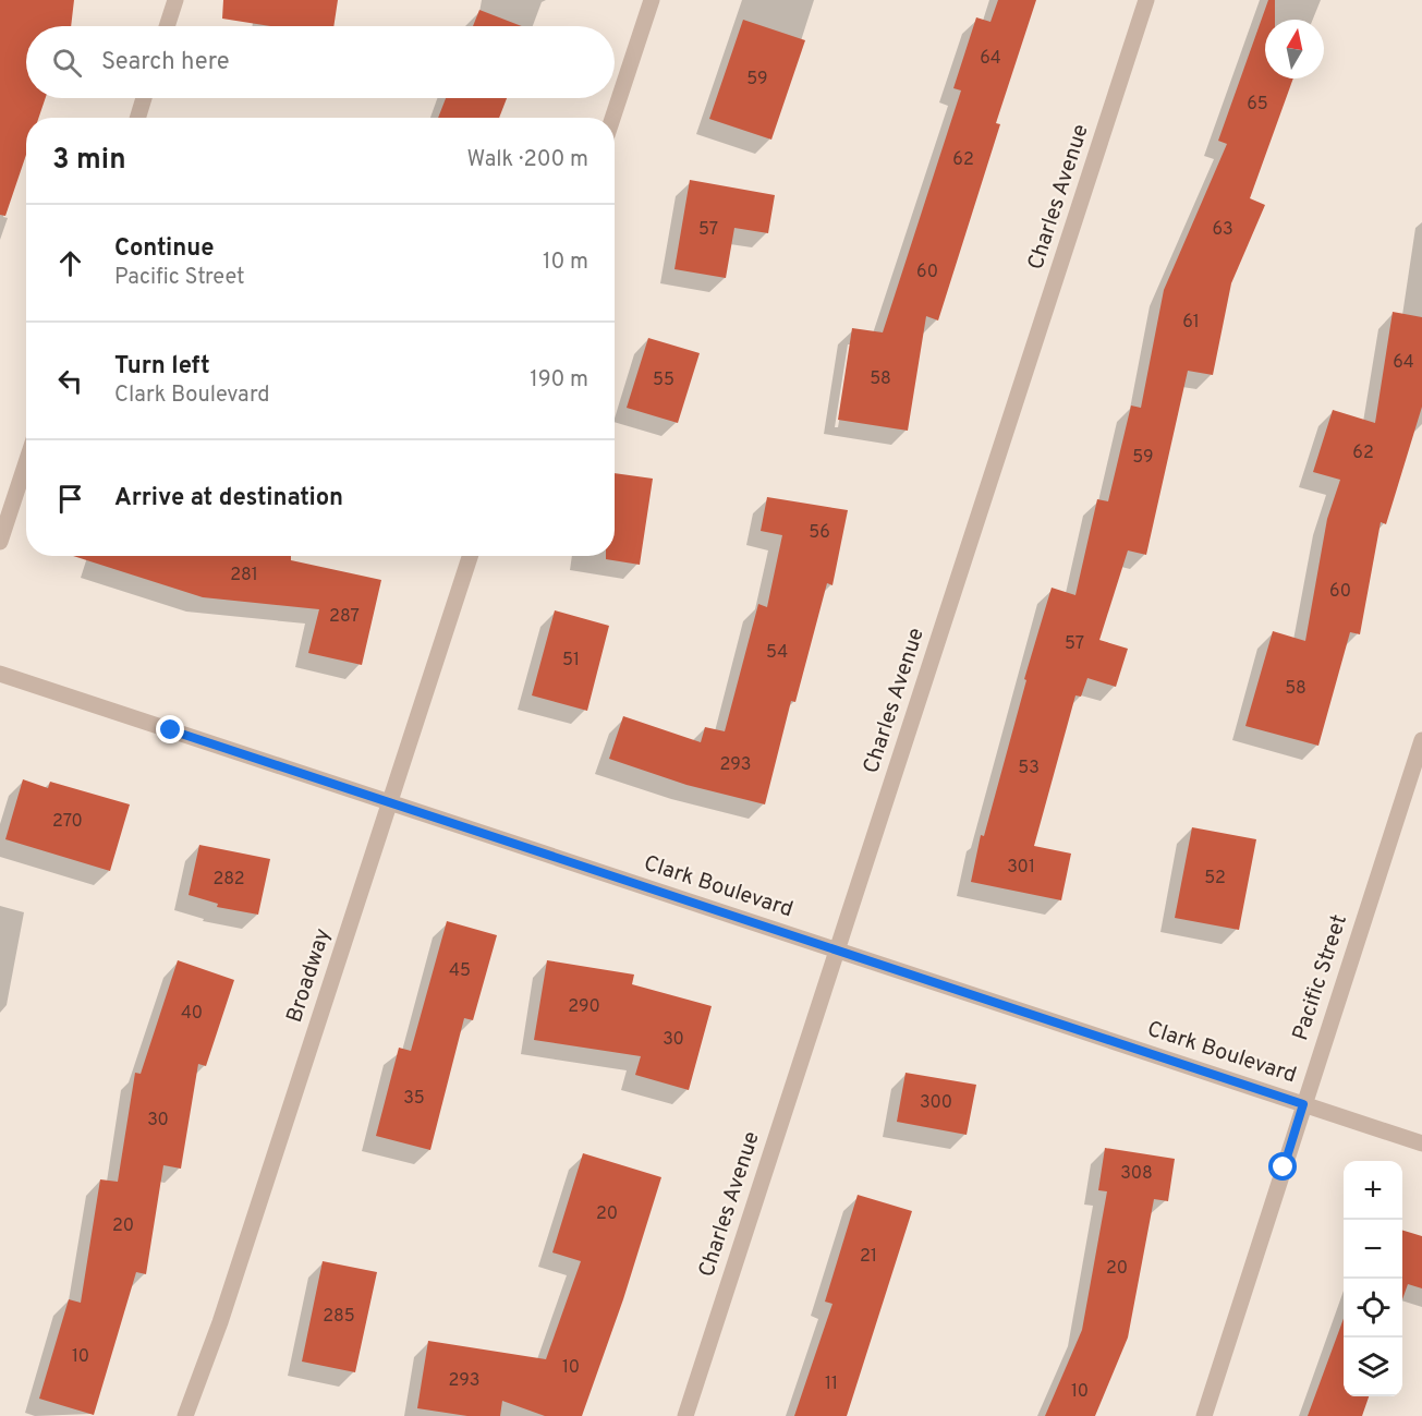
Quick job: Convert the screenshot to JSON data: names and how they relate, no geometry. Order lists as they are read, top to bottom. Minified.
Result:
{"streets":{"street":["Charles Avenue","Clark Boulevard","Broadway","Pacific Street"]},"crossings":[["Charles Avenue","Clark Boulevard"],["Clark Boulevard","Broadway"],["Clark Boulevard","Pacific Street"]],"house_numbers":["64","59","65","62","57","63","60","61","64","58","55","62","59","56","281","60","287","57","54","51","58","293","53","270","301","52","282","45","290","40","30","35","300","30","308","20","20","21","20","285","10","10","293","11","10"],"north":"top","page":{"search":"Search here","heading":["3 min","Walk · 200 m"],"list":[["Continue","Pacific Street","10 m"],["Turn left","Clark Boulevard","190 m"],"Arrive at destination"],"map_buttons":["+","−"]}}
